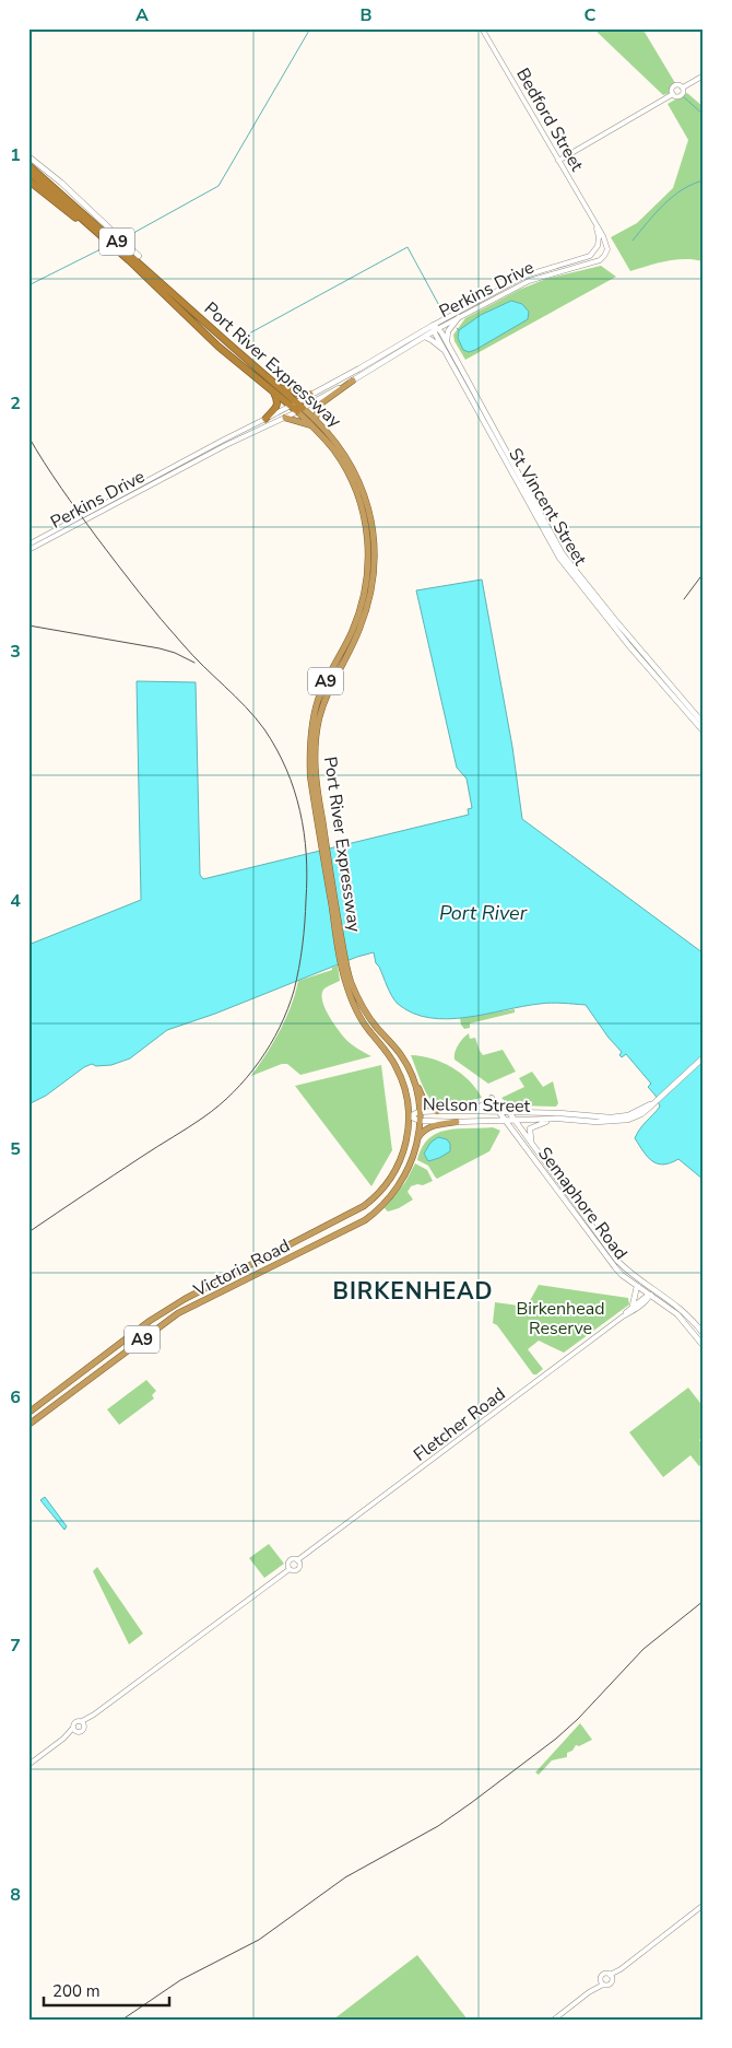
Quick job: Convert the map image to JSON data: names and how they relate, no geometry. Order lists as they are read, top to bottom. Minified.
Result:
{"streets":{"highway":["A9","Port River Expressway","Victoria Road"],"main road":["Perkins Drive","St Vincent Street","Nelson Street","Semaphore Road"],"street":["Bedford Street","Fletcher Road"]},"crossings":[["Bedford Street","Perkins Drive"],["A9","Victoria Road"],["Perkins Drive","Port River Expressway"],["Perkins Drive","St Vincent Street"],["Port River Expressway","Nelson Street"],["Port River Expressway","Victoria Road"],["Nelson Street","Semaphore Road"],["Nelson Street","Victoria Road"],["Semaphore Road","Fletcher Road"]],"districts":["BIRKENHEAD"],"water":["Port River"],"parks":["Birkenhead Reserve"],"scale_bar":"200 m","grid":{"columns":["A","B","C"],"rows":["1","2","3","4","5","6","7","8"]}}
